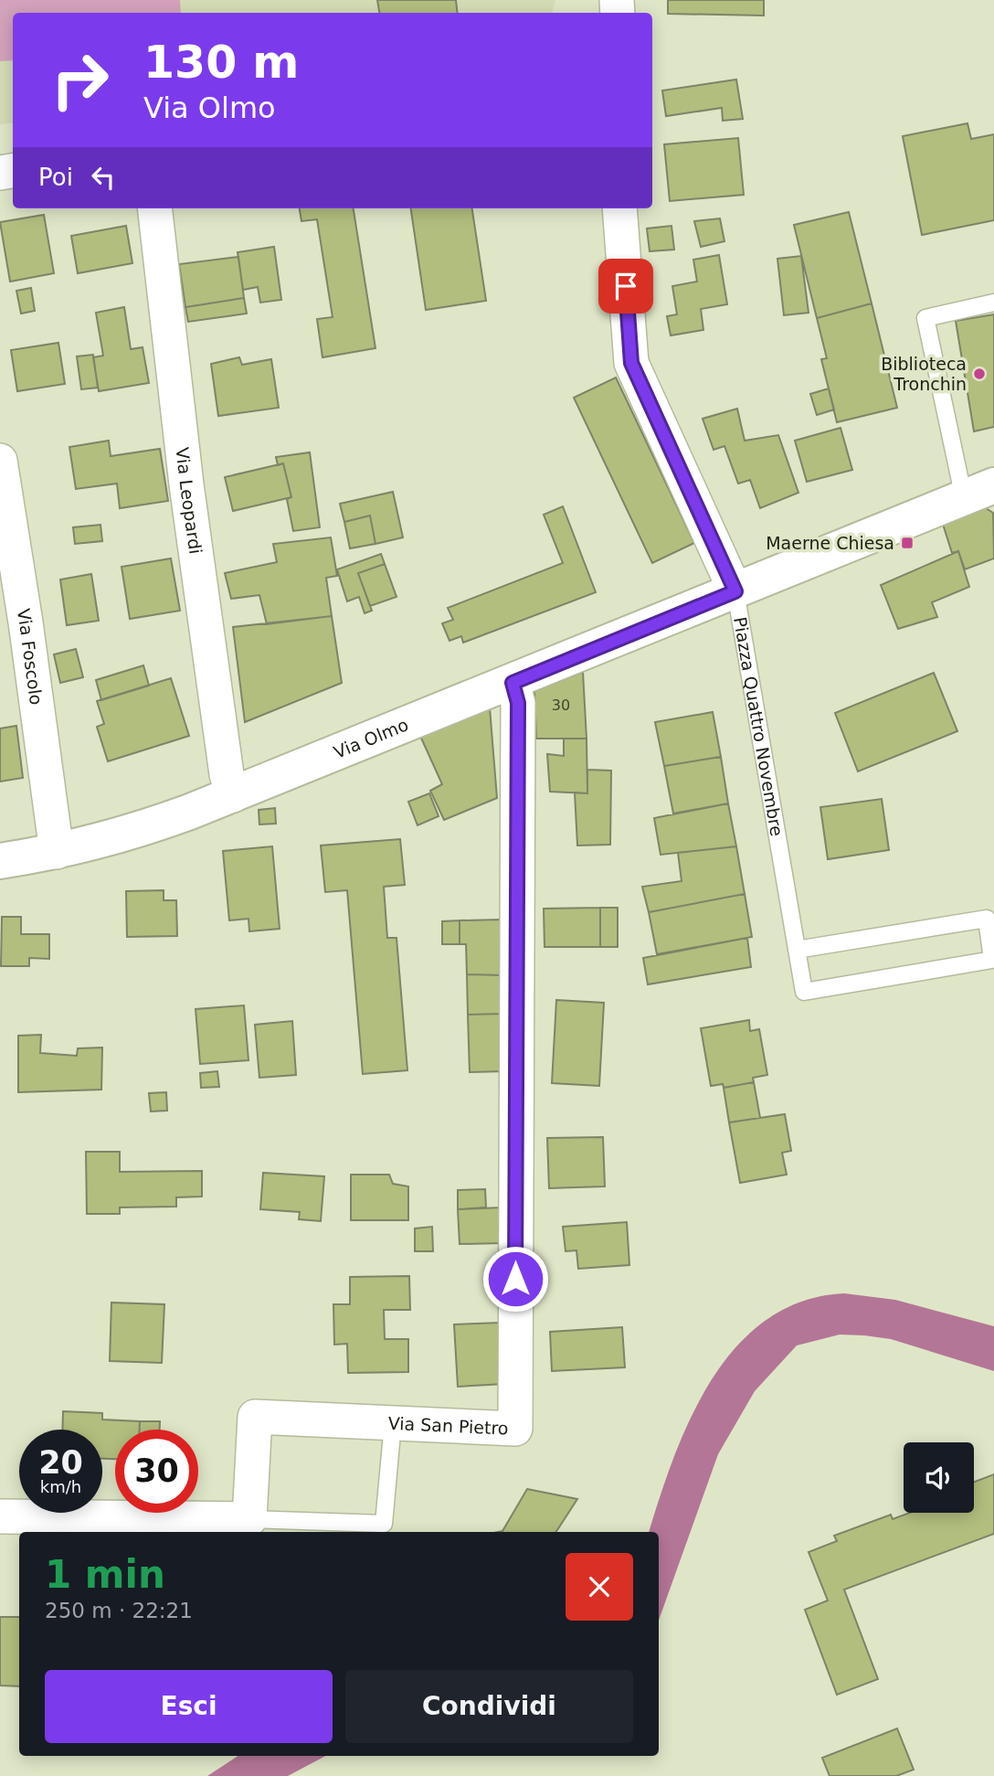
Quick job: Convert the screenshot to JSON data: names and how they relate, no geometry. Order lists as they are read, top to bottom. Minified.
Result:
{"streets":{"street":["Via Leopardi","Via Foscolo","Via Olmo","Via San Pietro"],"lane":["Piazza Quattro Novembre"]},"crossings":[["Via Leopardi","Via Olmo"],["Via Foscolo","Via Olmo"],["Piazza Quattro Novembre","Via Olmo"],["Via Olmo","Via San Pietro"]],"places":{"other":["Biblioteca Tronchin"],"transit":["Maerne Chiesa"]},"house_numbers":["30"],"page":{"turn":["130 m","Via Olmo"],"then":"Poi","speed":"20 km/h","limit":"30","heading":["1 min","250 m · 22:21"],"buttons":["Esci","Condividi"]}}
